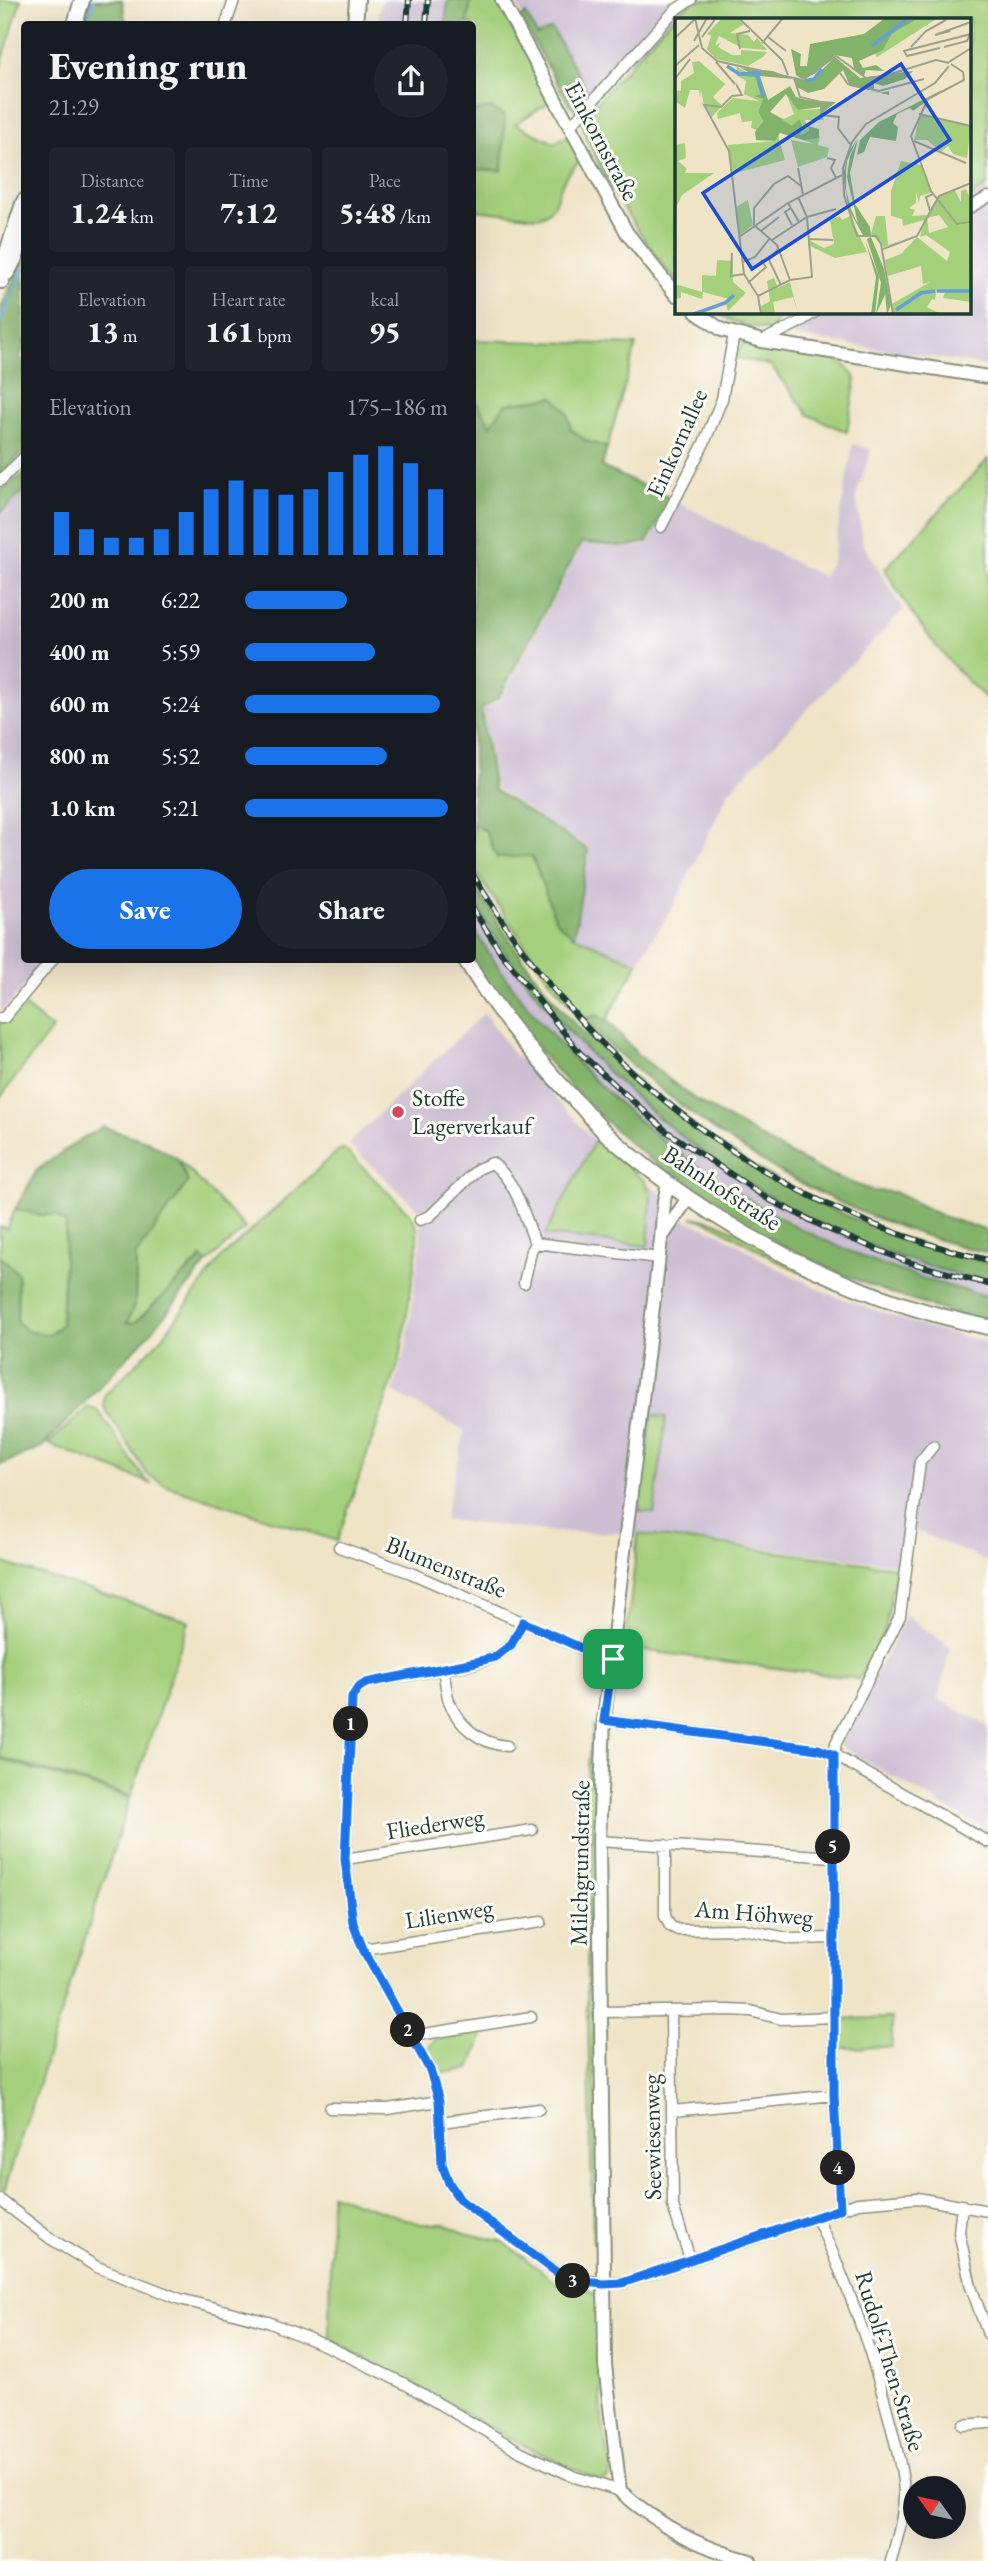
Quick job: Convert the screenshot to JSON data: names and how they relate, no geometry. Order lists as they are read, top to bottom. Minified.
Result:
{"streets":{"main road":["Bahnhofstraße"],"street":["Einkornstraße","Einkornallee","Blumenstraße","Fliederweg","Milchgrundstraße","Am Höhweg","Lilienweg","Seewiesenweg","Rudolf-Then-Straße"]},"crossings":[["Bahnhofstraße","Milchgrundstraße"],["Blumenstraße","Milchgrundstraße"]],"places":["Stoffe Lagerverkauf"],"north":"top left","page":{"heading":["Evening run","21:29"],"stats":[["Distance","1.24 km"],["Time","7:12"],["Pace","5:48 /km"],["Elevation","13 m"],["Heart rate","161 bpm"],["kcal","95"]],"chart":["Elevation","175–186 m"],"list":[{"name":"200 m","note":"6:22"},{"name":"400 m","note":"5:59"},{"name":"600 m","note":"5:24"},{"name":"800 m","note":"5:52"},{"name":"1.0 km","note":"5:21"}],"buttons":["Save","Share"],"pins":["1","5","2","4","3"]}}
